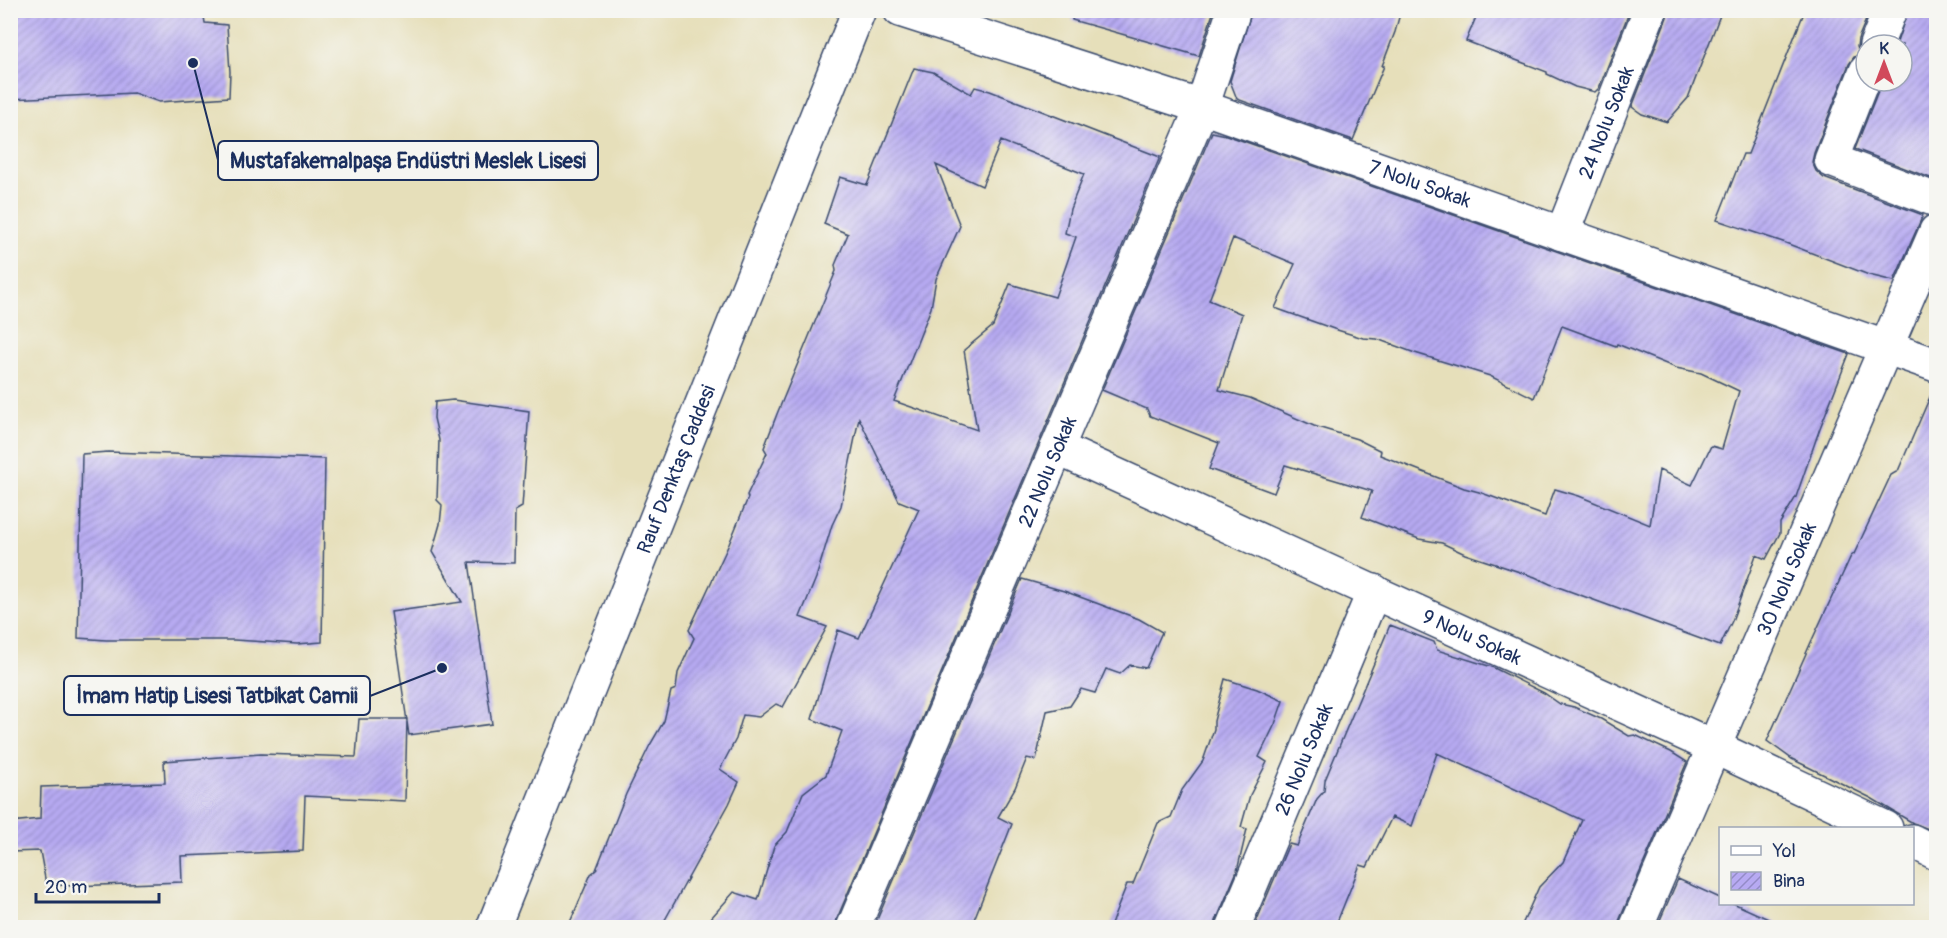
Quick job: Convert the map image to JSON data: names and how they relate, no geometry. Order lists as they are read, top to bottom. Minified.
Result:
{"streets":{"street":["24 Nolu Sokak","7 Nolu Sokak","Rauf Denktaş Caddesi","22 Nolu Sokak","30 Nolu Sokak","9 Nolu Sokak","26 Nolu Sokak"]},"crossings":[["24 Nolu Sokak","7 Nolu Sokak"],["7 Nolu Sokak","22 Nolu Sokak"],["7 Nolu Sokak","30 Nolu Sokak"],["22 Nolu Sokak","9 Nolu Sokak"],["30 Nolu Sokak","9 Nolu Sokak"],["9 Nolu Sokak","26 Nolu Sokak"]],"places":["Mustafakemalpaşa Endüstri Meslek Lisesi","İmam Hatip Lisesi Tatbikat Camii"],"legend":["Yol","Bina"],"scale_bar":"20 m","north":"top"}
